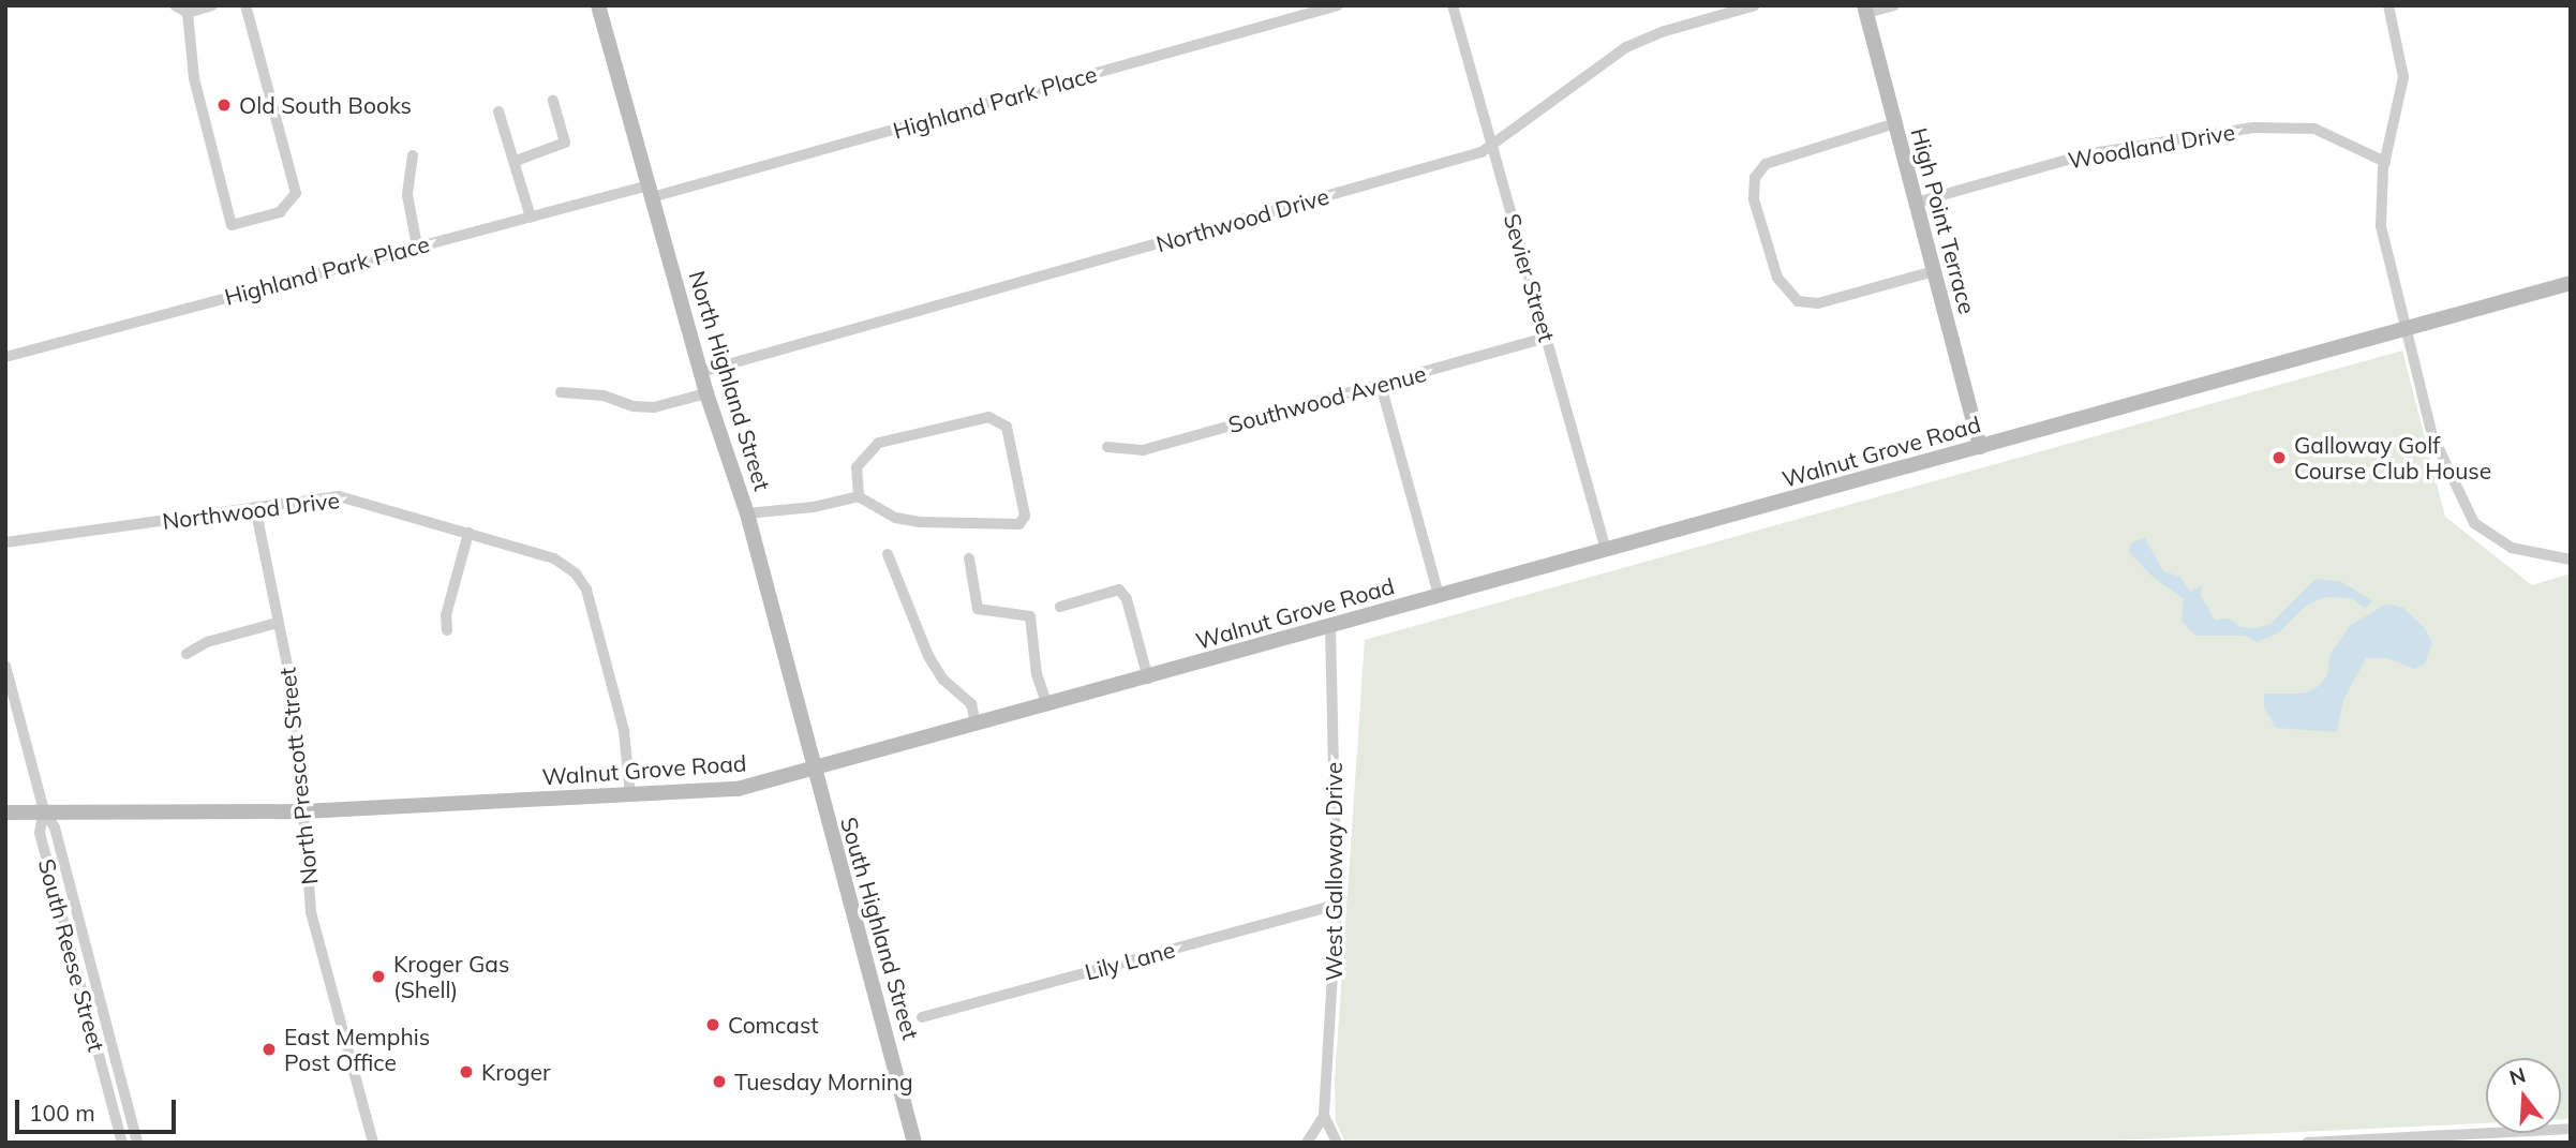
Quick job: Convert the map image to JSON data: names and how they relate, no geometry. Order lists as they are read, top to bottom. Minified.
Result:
{"streets":{"main road":["High Point Terrace","North Highland Street","Walnut Grove Road","South Highland Street"],"street":["Highland Park Place","Woodland Drive","Northwood Drive","Sevier Street","Southwood Avenue","North Prescott Street","West Galloway Drive","South Reese Street","Lily Lane"]},"crossings":[["Highland Park Place","North Highland Street"],["Woodland Drive","High Point Terrace"],["Northwood Drive","Sevier Street"],["Northwood Drive","North Highland Street"],["Northwood Drive","Walnut Grove Road"],["Northwood Drive","North Prescott Street"],["High Point Terrace","Walnut Grove Road"],["Sevier Street","Southwood Avenue"],["Sevier Street","Walnut Grove Road"],["North Highland Street","Walnut Grove Road"],["North Highland Street","South Highland Street"],["Walnut Grove Road","North Prescott Street"],["Walnut Grove Road","West Galloway Drive"],["Walnut Grove Road","South Highland Street"],["Walnut Grove Road","South Reese Street"],["West Galloway Drive","Lily Lane"]],"places":["Old South Books","Galloway Golf Course Club House","Kroger Gas (Shell)","Comcast","East Memphis Post Office","Kroger","Tuesday Morning"],"scale_bar":"100 m","north":"top"}
